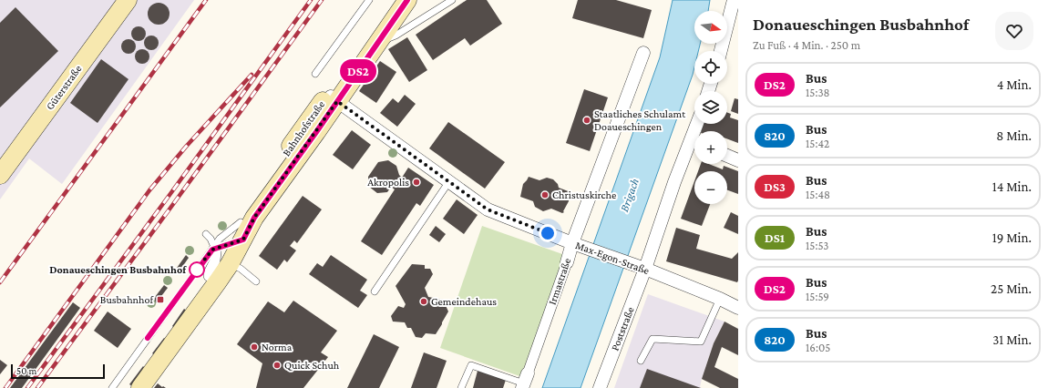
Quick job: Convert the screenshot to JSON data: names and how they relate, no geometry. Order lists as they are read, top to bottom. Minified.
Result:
{"streets":{"main road":["Güterstraße","Bahnhofstraße"],"street":["Max-Egon-Straße","Irmastraße","Poststraße"]},"crossings":[["Bahnhofstraße","Max-Egon-Straße"],["Max-Egon-Straße","Irmastraße"],["Max-Egon-Straße","Poststraße"]],"water":["Brigach"],"places":{"other":["Staatliches Schulamt Doaueschingen","Akropolis","Christuskirche","Donaueschingen Busbahnhof","Gemeindehaus","Norma","Quick Schuh"],"transit":["Busbahnhof"]},"lines":["bus line DS2"],"scale_bar":"50 m","north":"right","page":{"on_map":"DS2","heading":["Donaueschingen Busbahnhof","Zu Fuß · 4 Min. · 250 m"],"map_buttons":["+","−"],"list":[{"mark":"DS2","name":"Bus","note":"15:38","value":"4 Min."},{"mark":"820","name":"Bus","note":"15:42","value":"8 Min."},{"mark":"DS3","name":"Bus","note":"15:48","value":"14 Min."},{"mark":"DS1","name":"Bus","note":"15:53","value":"19 Min."},{"mark":"DS2","name":"Bus","note":"15:59","value":"25 Min."},{"mark":"820","name":"Bus","note":"16:05","value":"31 Min."}],"scale":"50 m"}}
